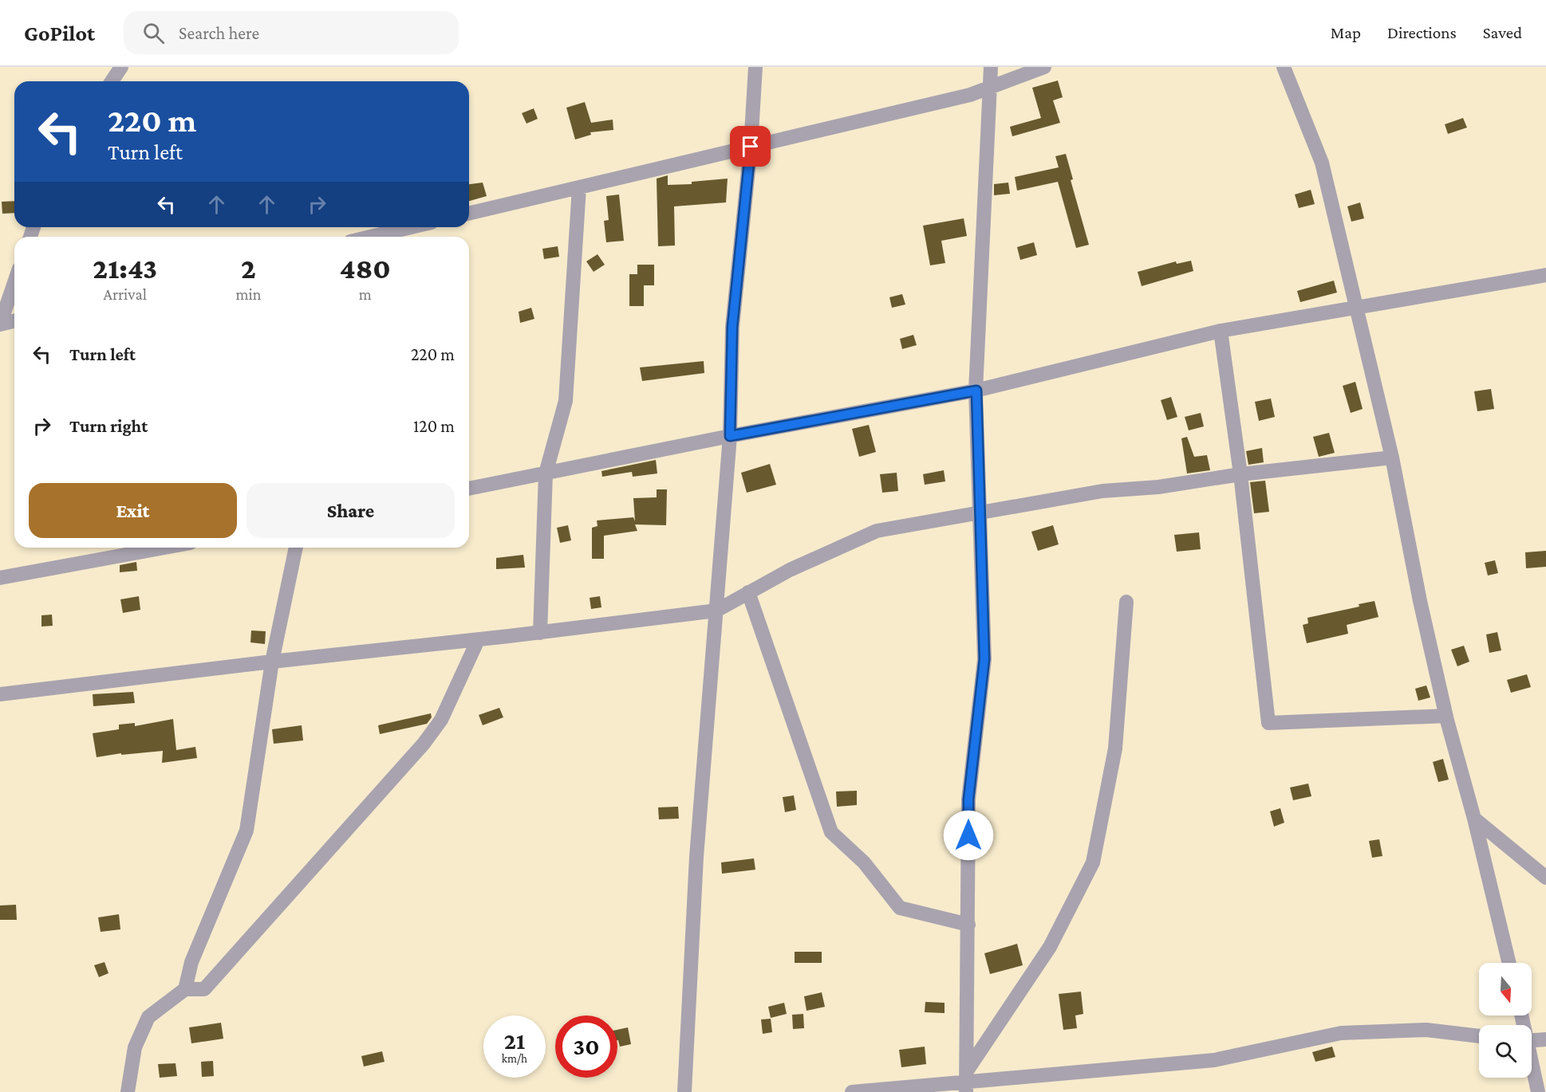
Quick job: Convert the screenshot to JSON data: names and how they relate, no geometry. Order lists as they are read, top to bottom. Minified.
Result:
{"north":"bottom","page":{"header":"GoPilot","search":"Search here","nav":["Map","Directions","Saved"],"turn":["220 m","Turn left"],"eta":["21:43","Arrival","2","min","480","m"],"list":[{"name":"Turn left","value":"220 m"},{"name":"Turn right","value":"120 m"}],"buttons":["Exit","Share"],"speed":"21 km/h","limit":"30"}}
